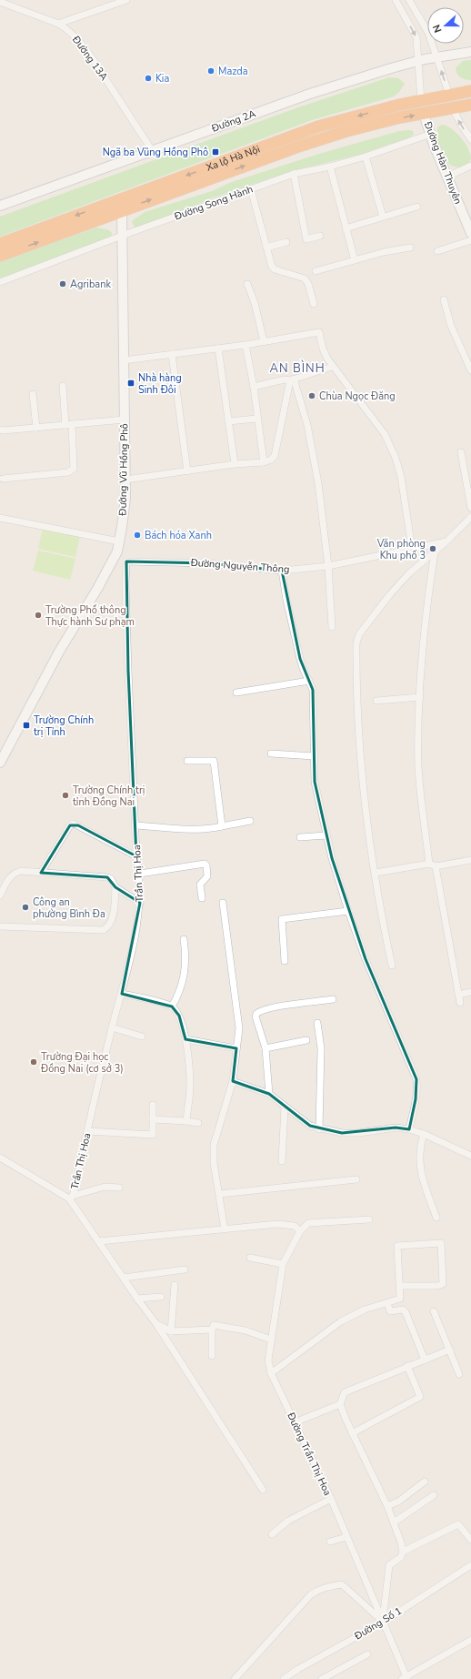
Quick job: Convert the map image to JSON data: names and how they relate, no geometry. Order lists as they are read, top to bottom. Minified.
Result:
{"streets":{"highway":["Xa lộ Hà Nội"],"street":["Đường 13A","Đường 2A","Đường Hàn Thuyên","Đường Song Hành","Đường Vũ Hồng Phô","Đường Nguyễn Thông","Trần Thị Hoa","Đường Trần Thị Hoa","Đường Số 1"]},"crossings":[["Đường 13A","Đường 2A"],["Xa lộ Hà Nội","Đường Hàn Thuyên"],["Xa lộ Hà Nội","Đường Vũ Hồng Phô"],["Đường Hàn Thuyên","Đường Song Hành"],["Đường Song Hành","Đường Vũ Hồng Phô"],["Đường Nguyễn Thông","Trần Thị Hoa"],["Đường Trần Thị Hoa","Đường Số 1"]],"districts":["AN BÌNH"],"places":{"other":["Mazda","Kia","Agribank","Chùa Ngọc Đăng","Bách hóa Xanh","Văn phòng Khu phố 3","Trường Phổ thông Thực hành Sư phạm","Trường Chính trị tỉnh Đồng Nai","Công an phường Bình Đa","Trường Đại học Đồng Nai (cơ sở 3)"],"transit":["Ngã ba Vũng Hồng Phô","Nhà hàng Sinh Đôi","Trường Chính trị Tỉnh"]},"north":"left"}
